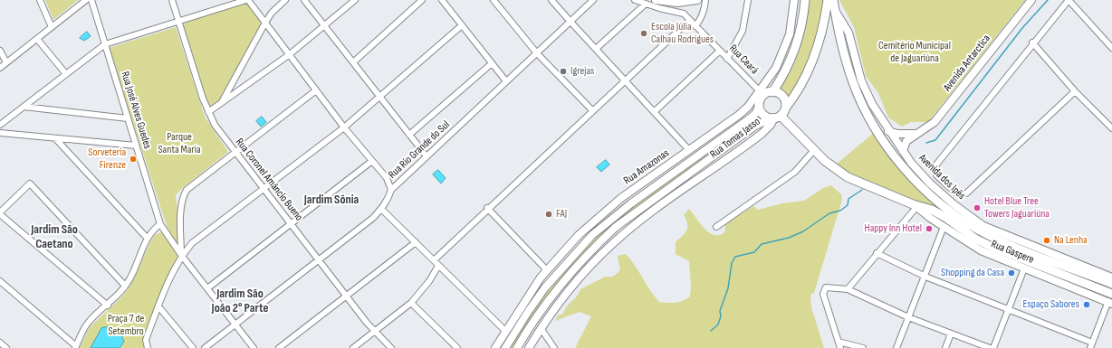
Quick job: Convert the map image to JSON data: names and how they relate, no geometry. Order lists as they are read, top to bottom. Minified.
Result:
{"streets":{"street":["Rua Ceará","Avenida Antarctica","Rua José Alves Guedes","Rua Tomas Jasso","Rua Rio Grande do Sul","Rua Amazonas","Avenida dos Ipês","Rua Coronel Amâncio Bueno","Rua Gaspere"]},"crossings":[["Rua Ceará","Rua Tomas Jasso"],["Rua Ceará","Rua Amazonas"],["Avenida Antarctica","Avenida dos Ipês"],["Rua José Alves Guedes","Rua Rio Grande do Sul"],["Rua Tomas Jasso","Rua Amazonas"],["Rua Rio Grande do Sul","Rua Coronel Amâncio Bueno"]],"districts":["Jardim Sônia","Jardim São Caetano","Jardim São João 2° Parte"],"parks":["Cemitério Municipal de Jaguariúna","Parque Santa Maria","Praça 7 de Setembro"],"places":["Escola Júlia Calhau Rodrigues","Igrejas","Sorveteria Firenze","Hotel Blue Tree Towers Jaguariúna","FAJ","Happy Inn Hotel","Na Lenha","Shopping da Casa","Espaço Sabores"]}
